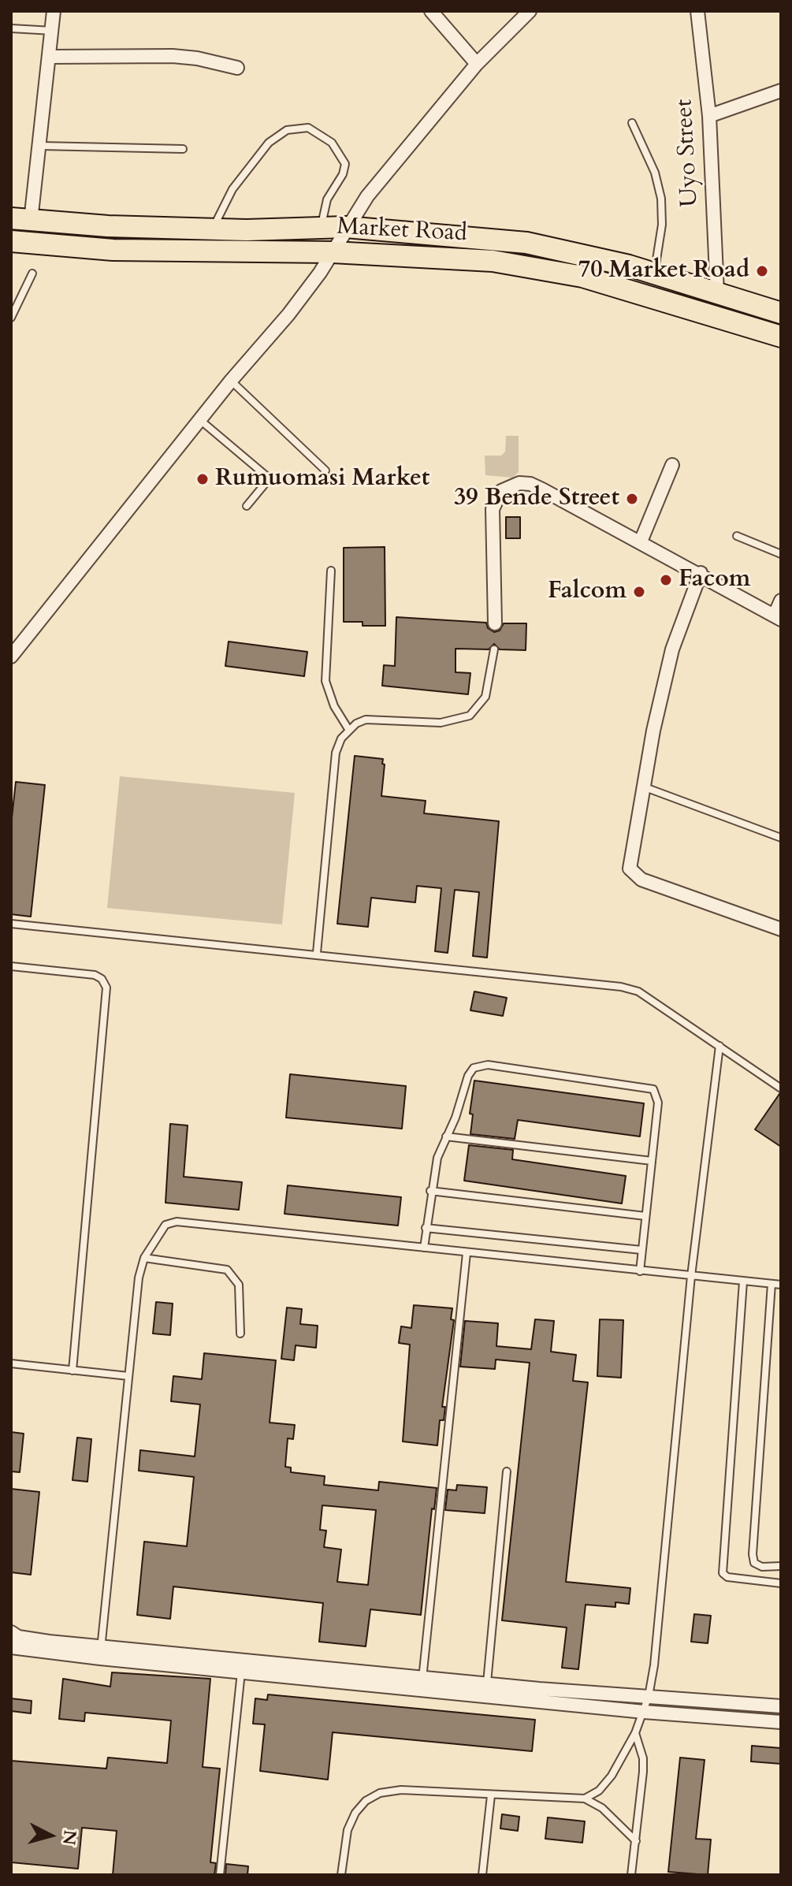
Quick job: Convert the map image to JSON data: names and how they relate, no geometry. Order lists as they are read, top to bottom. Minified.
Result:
{"streets":{"main road":["Market Road"],"street":["Uyo Street"]},"crossings":[["Uyo Street","Market Road"]],"places":["70 Market Road","Rumuomasi Market","39 Bende Street","Facom","Falcom"],"north":"right"}
